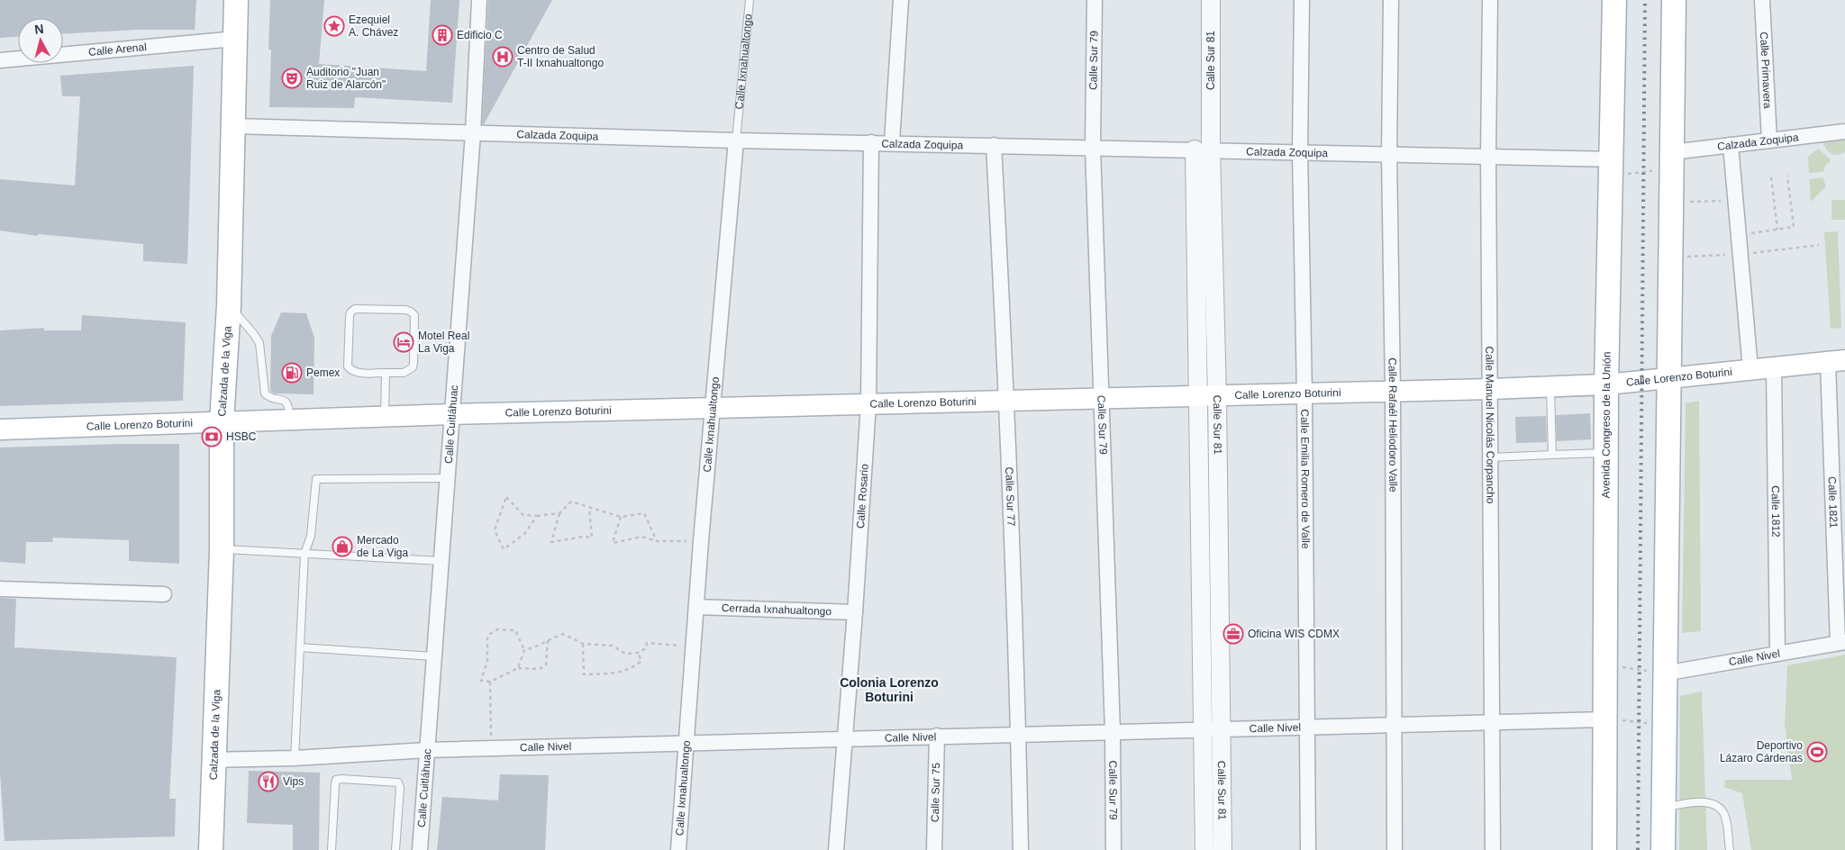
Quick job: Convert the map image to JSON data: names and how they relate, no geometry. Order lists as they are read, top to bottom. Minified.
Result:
{"streets":{"main road":["Calzada de la Viga","Calle Lorenzo Boturini","Avenida Congreso de la Unión"],"street":["Calle Arenal","Calle Sur 79","Calle Sur 81","Calle Ixnahualtongo","Calle Primavera","Calzada Zoquipa","Calle Cuitláhuac","Calle Rafaél Heliodoro Valle","Calle Manuel Nicolás Corpancho","Calle Emilia Romero de Valle","Calle Rosario","Calle Sur 77","Calle 1821","Calle 1812","Cerrada Ixnahualtongo","Calle Nivel","Calle Sur 75"]},"crossings":[["Calle Arenal","Calzada de la Viga"],["Calle Sur 79","Calzada Zoquipa"],["Calle Sur 79","Calle Lorenzo Boturini"],["Calle Sur 79","Calle Nivel"],["Calle Sur 81","Calzada Zoquipa"],["Calle Sur 81","Calle Lorenzo Boturini"],["Calle Sur 81","Calle Nivel"],["Calle Ixnahualtongo","Calzada Zoquipa"],["Calle Ixnahualtongo","Calle Lorenzo Boturini"],["Calle Ixnahualtongo","Cerrada Ixnahualtongo"],["Calle Ixnahualtongo","Calle Nivel"],["Calle Primavera","Calzada Zoquipa"],["Calzada Zoquipa","Calzada de la Viga"],["Calzada Zoquipa","Calle Cuitláhuac"],["Calzada Zoquipa","Calle Rafaél Heliodoro Valle"],["Calzada Zoquipa","Calle Manuel Nicolás Corpancho"],["Calzada Zoquipa","Avenida Congreso de la Unión"],["Calzada Zoquipa","Calle Emilia Romero de Valle"],["Calzada Zoquipa","Calle Rosario"],["Calzada Zoquipa","Calle Sur 77"],["Calzada de la Viga","Calle Lorenzo Boturini"],["Calzada de la Viga","Calle Nivel"],["Calle Lorenzo Boturini","Calle Cuitláhuac"],["Calle Lorenzo Boturini","Calle Rafaél Heliodoro Valle"],["Calle Lorenzo Boturini","Calle Manuel Nicolás Corpancho"],["Calle Lorenzo Boturini","Avenida Congreso de la Unión"],["Calle Lorenzo Boturini","Calle Emilia Romero de Valle"],["Calle Lorenzo Boturini","Calle Rosario"],["Calle Lorenzo Boturini","Calle Sur 77"],["Calle Lorenzo Boturini","Calle 1821"],["Calle Lorenzo Boturini","Calle 1812"],["Calle Cuitláhuac","Calle Nivel"],["Calle Rafaél Heliodoro Valle","Calle Nivel"],["Calle Manuel Nicolás Corpancho","Calle Nivel"],["Avenida Congreso de la Unión","Calle Nivel"],["Calle Emilia Romero de Valle","Calle Nivel"],["Calle Rosario","Cerrada Ixnahualtongo"],["Calle Rosario","Calle Nivel"],["Calle Sur 77","Calle Nivel"],["Calle 1821","Calle Nivel"],["Calle 1812","Calle Nivel"],["Calle Nivel","Calle Sur 75"]],"districts":["Colonia Lorenzo Boturini"],"places":{"place":["Ezequiel A. Chávez"],"building":["Edificio C"],"hospital":["Centro de Salud T-II Ixnahualtongo"],"theatre":["Auditorio \"Juan Ruiz de Alarcón\""],"hotel":["Motel Real La Viga"],"fuel station":["Pemex"],"bank":["HSBC"],"shop":["Mercado de La Viga"],"office":["Oficina WIS CDMX"],"sports":["Deportivo Lázaro Cárdenas"],"restaurant":["Vips"]},"north":"top"}
